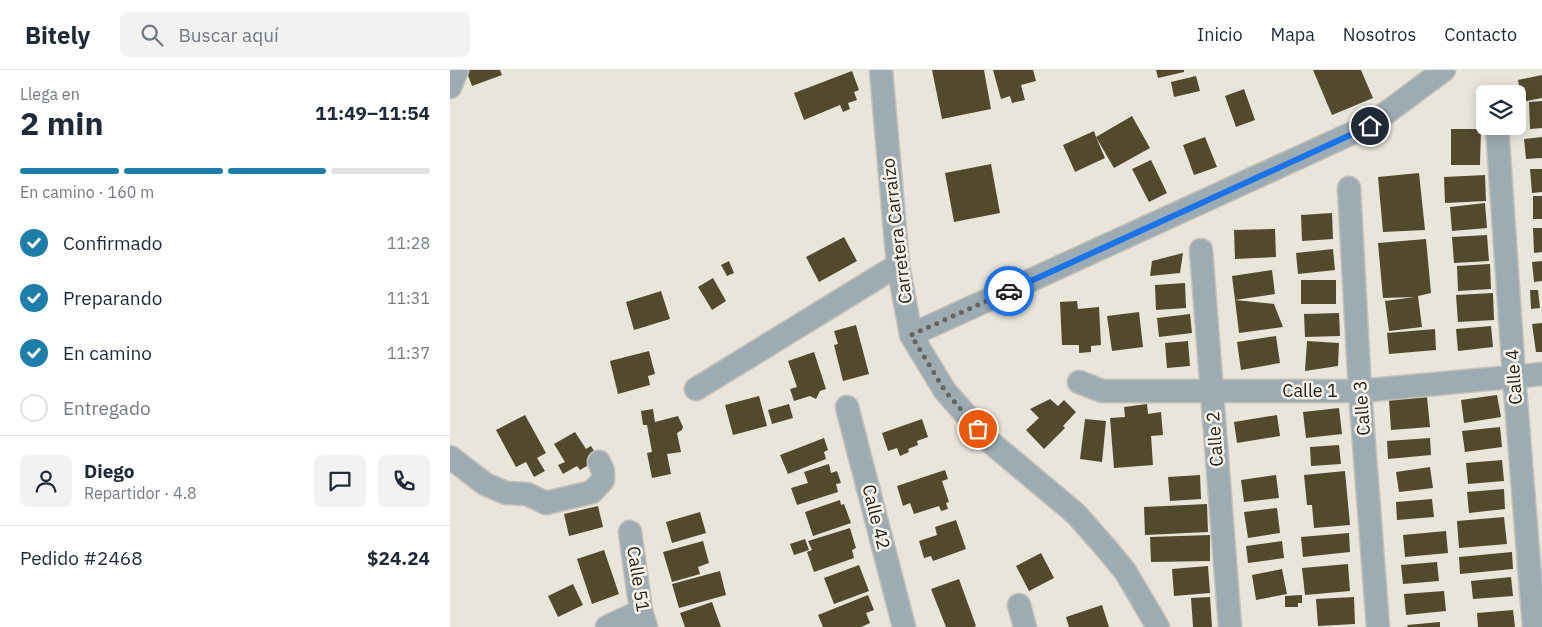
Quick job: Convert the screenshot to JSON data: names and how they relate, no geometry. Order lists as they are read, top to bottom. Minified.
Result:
{"streets":{"street":["Carretera Carraízo","Calle 4","Calle 1","Calle 3","Calle 2","Calle 42","Calle 51"]},"crossings":[["Calle 4","Calle 1"],["Calle 1","Calle 3"],["Calle 1","Calle 2"]],"page":{"header":"Bitely","search":"Buscar aquí","nav":["Inicio","Mapa","Nosotros","Contacto"],"heading":["2 min","Llega en","11:49–11:54"],"panel":["Diego","Repartidor · 4.8","Pedido #2468","$24.24"],"bar":"En camino · 160 m","list":[["Confirmado","11:28"],["Preparando","11:31"],["En camino","11:37"],"Entregado"]}}
